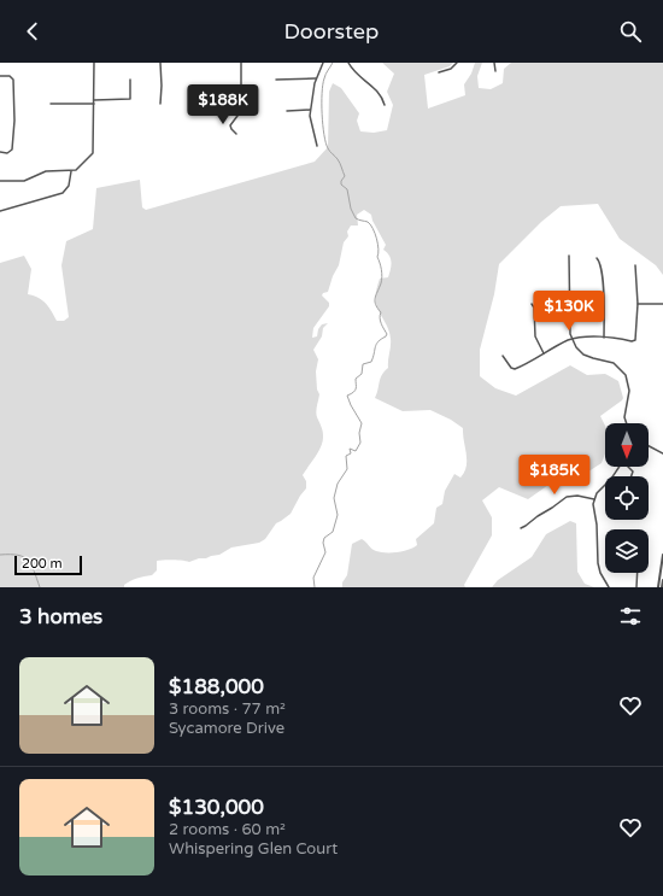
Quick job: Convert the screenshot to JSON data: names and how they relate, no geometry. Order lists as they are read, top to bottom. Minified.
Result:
{"scale_bar":"200 m","north":"bottom","page":{"header":"Doorstep","price":["$188K","$130K","$185K"],"scale":"200 m","heading":"3 homes","list":[{"name":"$188,000","note":"3 rooms · 77 m² · Sycamore Drive"},{"name":"$130,000","note":"2 rooms · 60 m² · Whispering Glen Court"}]}}
